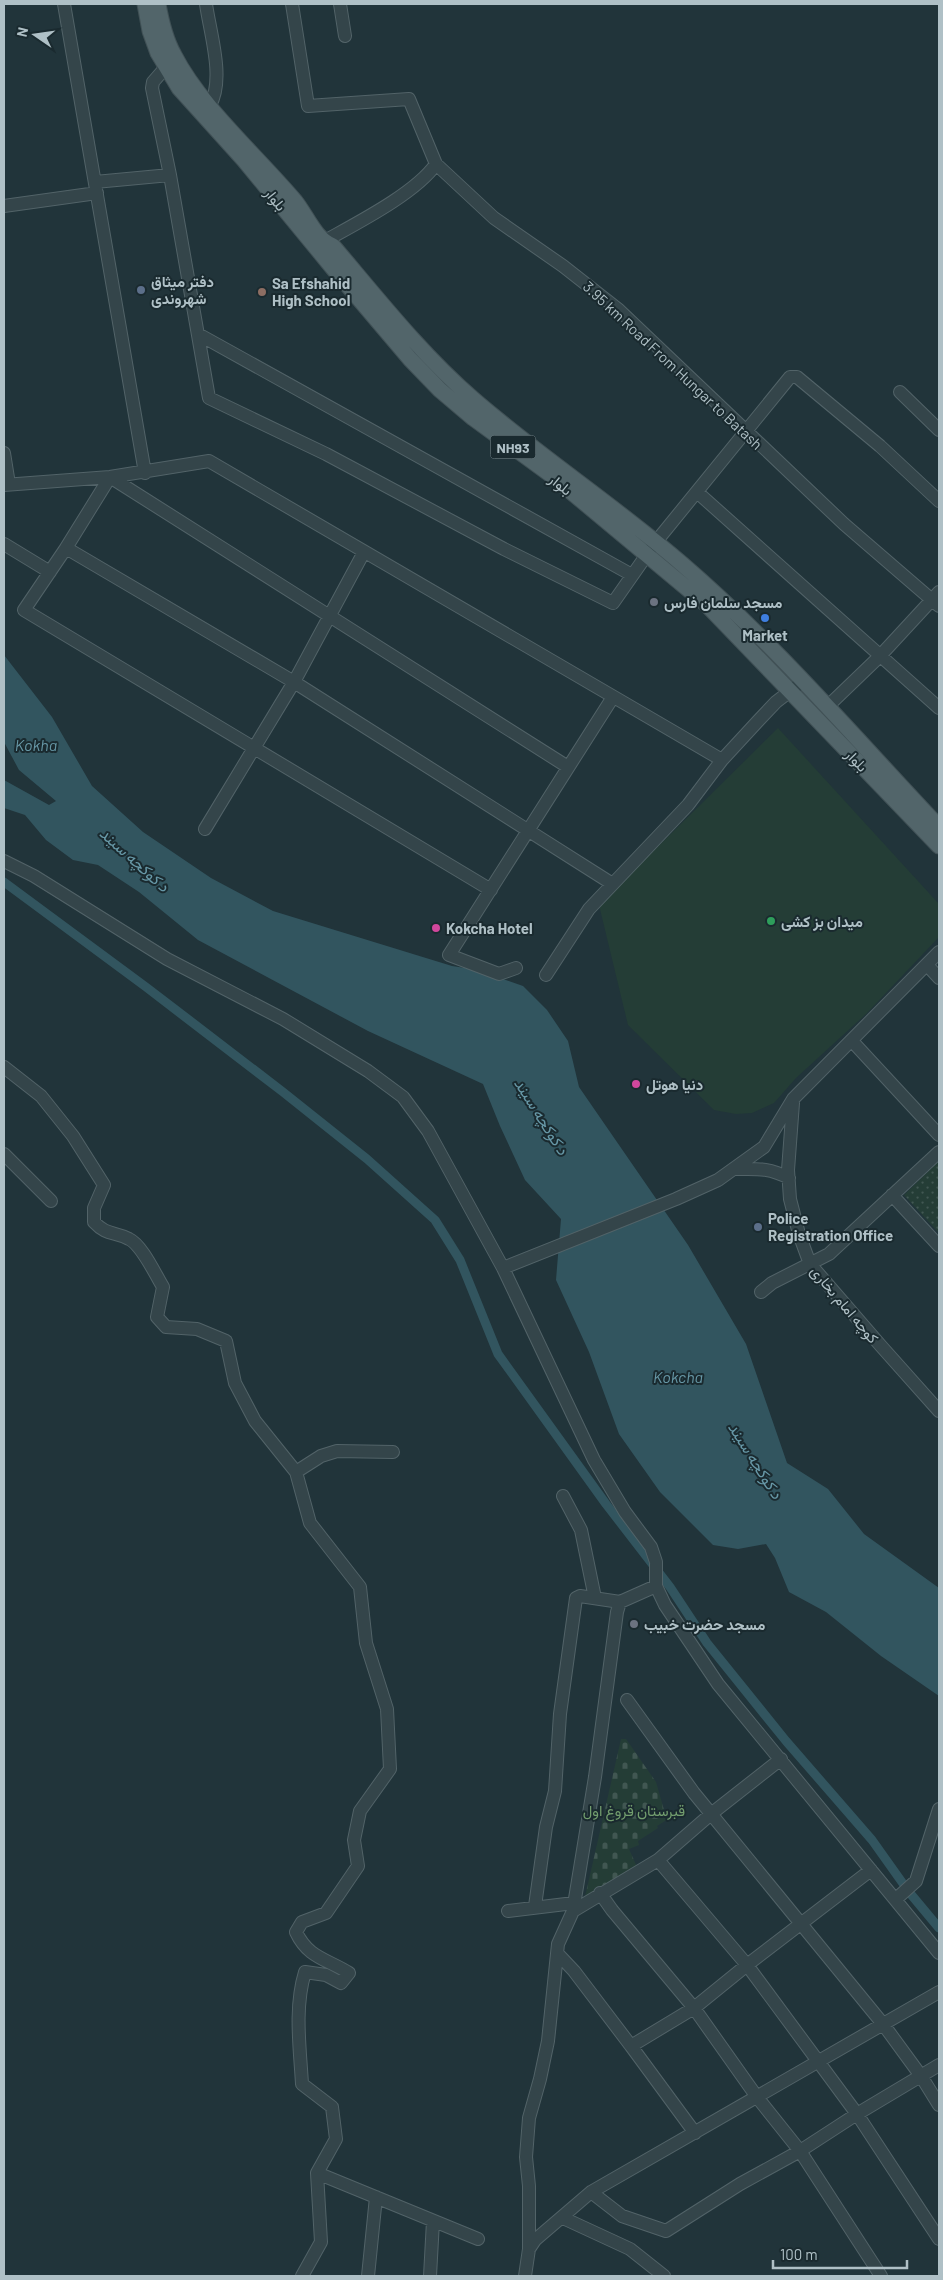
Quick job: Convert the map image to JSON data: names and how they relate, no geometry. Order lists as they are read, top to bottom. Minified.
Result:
{"streets":{"main road":["بلوار","NH93"],"street":["3.95 km Road From Hungar to Batash","کوچه امام بخاری"]},"water":["Kokha","د کوکچه سیند","Kokcha"],"parks":["قبرستان قروغ اول"],"places":["دفتر میثاق شهروندی","Sa Efshahid High School","مسجد سلمان فارس","Market","میدان بز کشی","Kokcha Hotel","دنیا هوتل","Police Registration Office","مسجد حضرت خبیب"],"scale_bar":"100 m","north":"left"}
